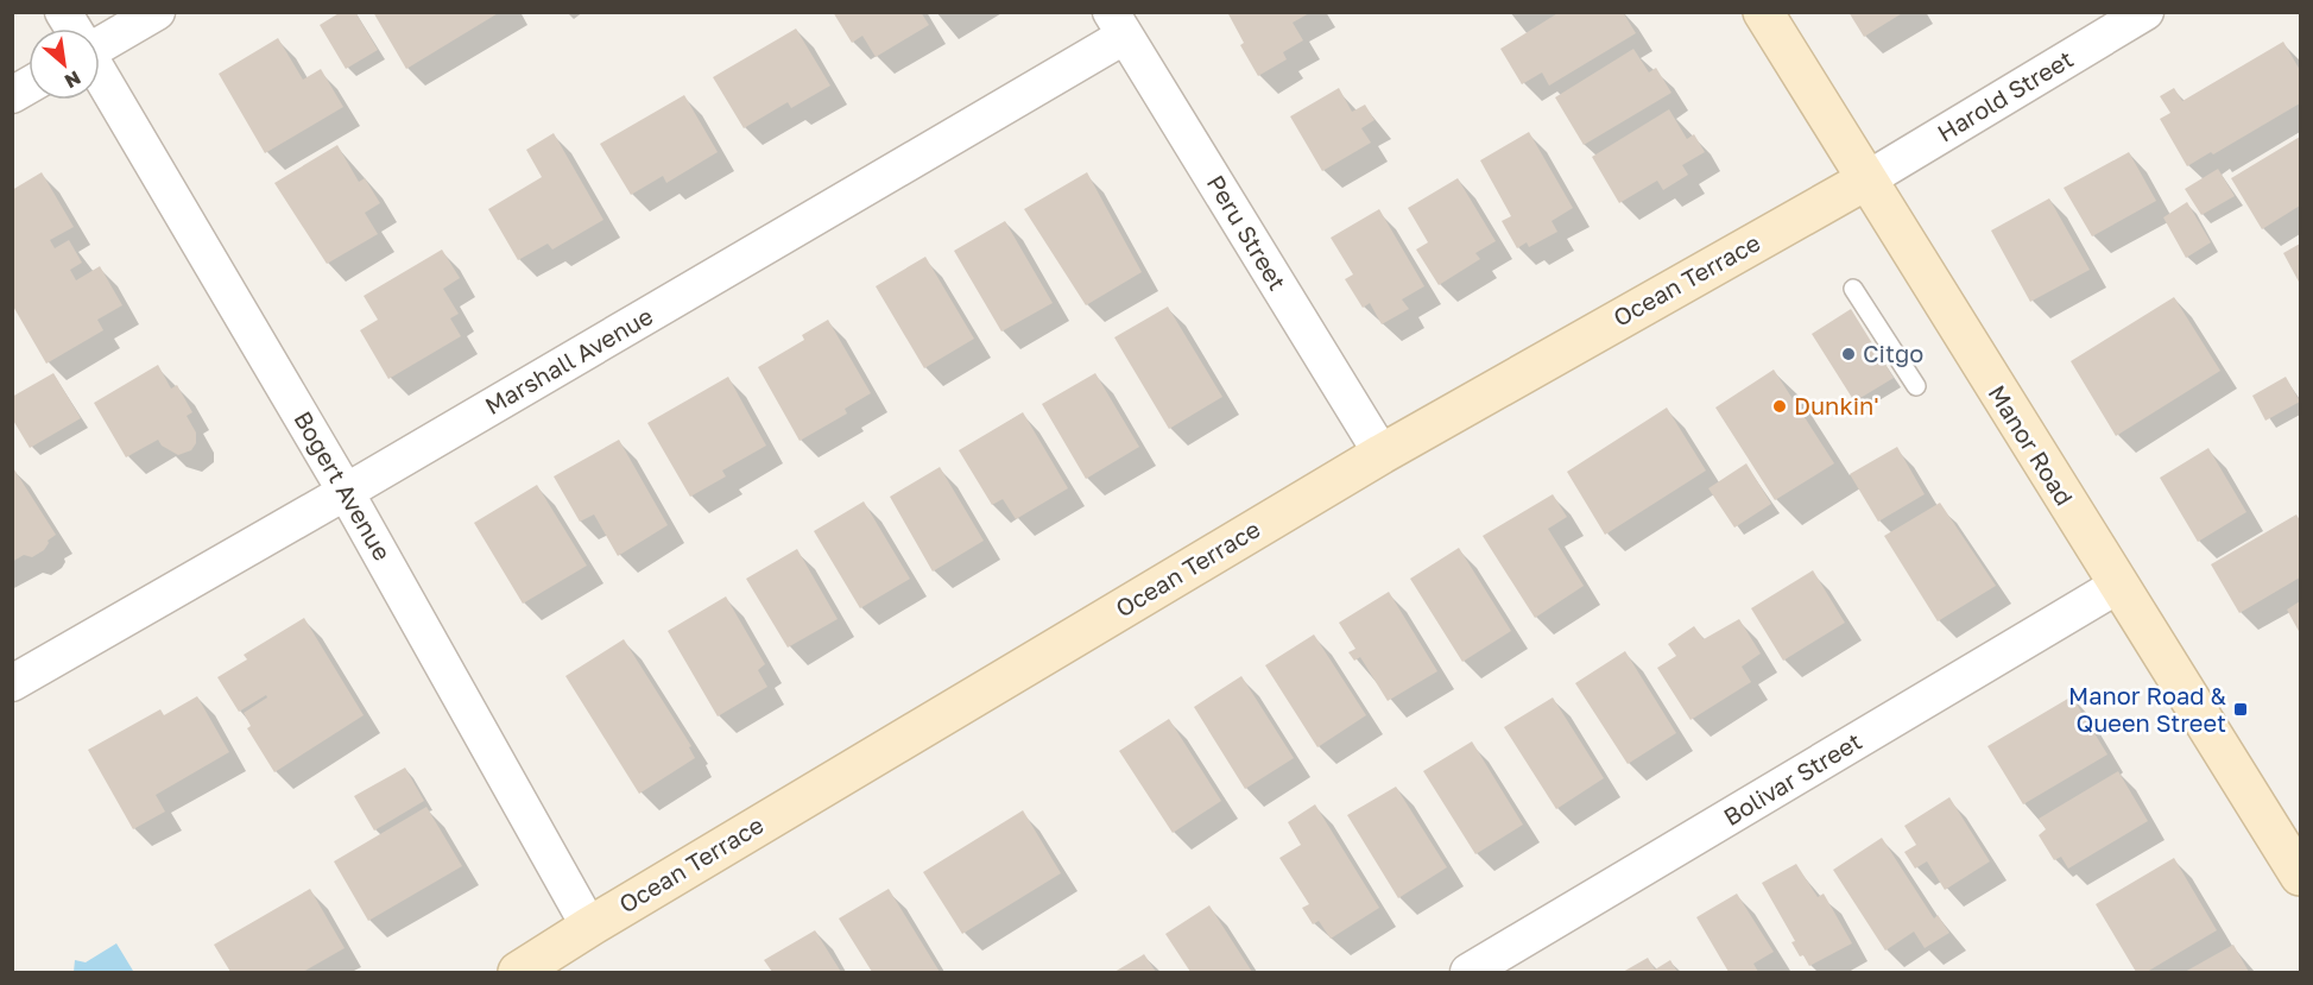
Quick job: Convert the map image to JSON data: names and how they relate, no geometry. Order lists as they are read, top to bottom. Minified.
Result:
{"streets":{"street":["Harold Street","Peru Street","Ocean Terrace","Marshall Avenue","Manor Road","Bogert Avenue","Bolivar Street"]},"crossings":[["Harold Street","Ocean Terrace"],["Harold Street","Manor Road"],["Peru Street","Ocean Terrace"],["Peru Street","Marshall Avenue"],["Ocean Terrace","Manor Road"],["Ocean Terrace","Bogert Avenue"],["Marshall Avenue","Bogert Avenue"],["Manor Road","Bolivar Street"]],"places":{"other":["Citgo","Dunkin'"],"transit":["Manor Road & Queen Street"]},"north":"bottom right"}
